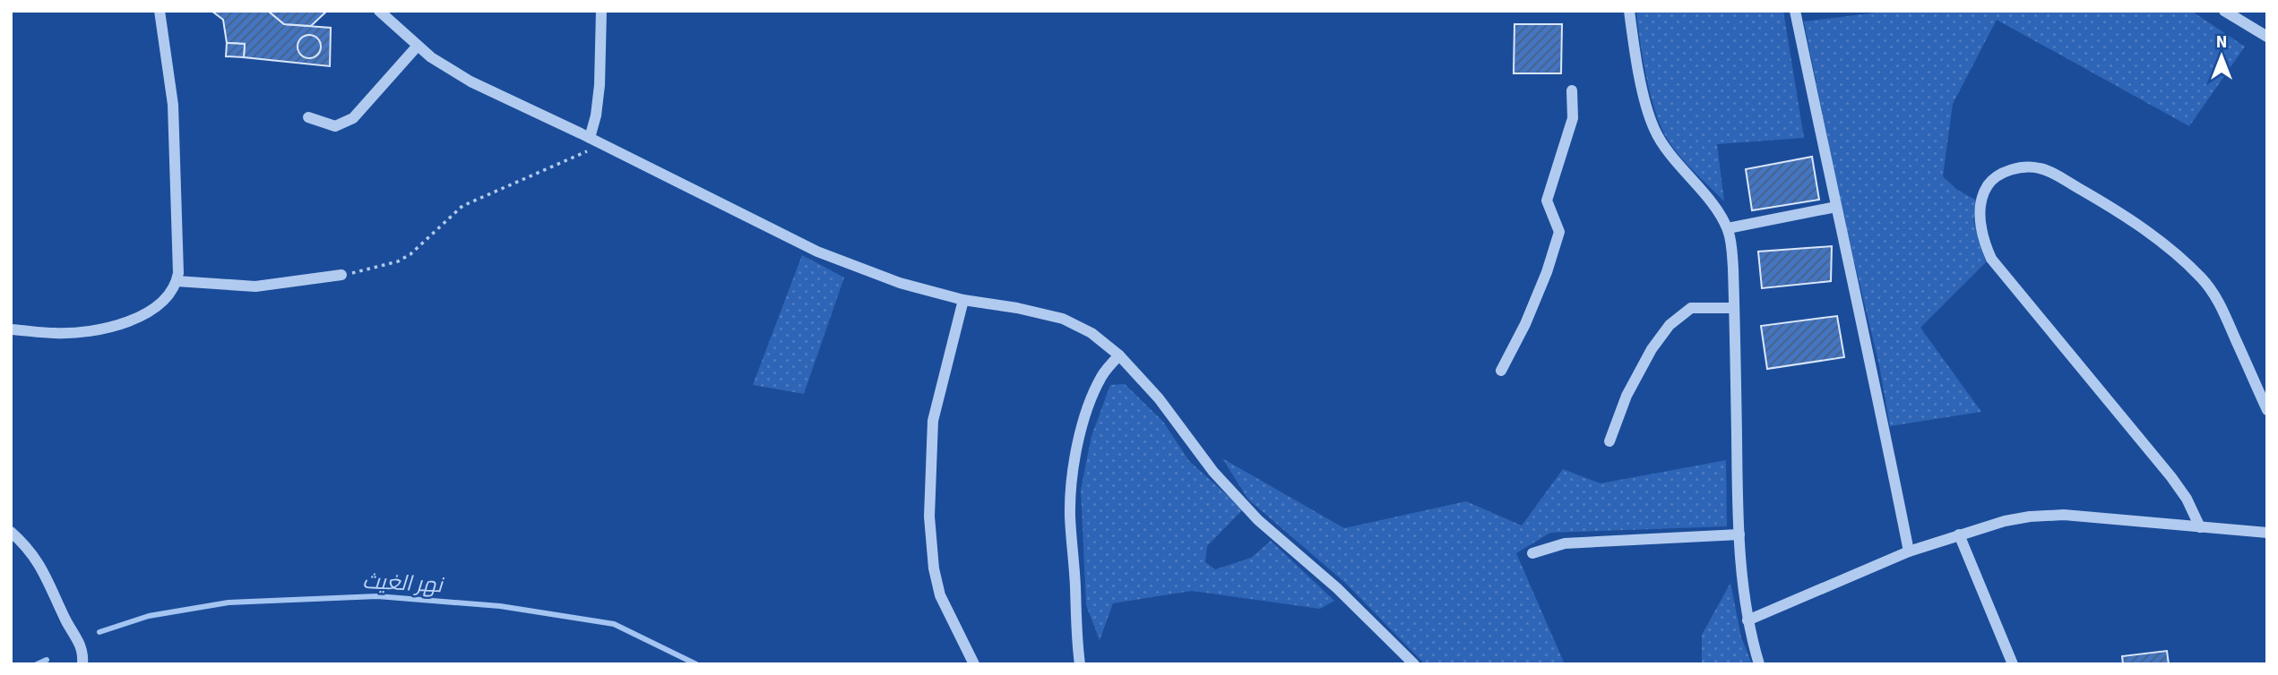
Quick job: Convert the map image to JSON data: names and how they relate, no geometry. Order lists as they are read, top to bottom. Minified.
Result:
{"water":["نهر الغيث"],"north":"top"}
